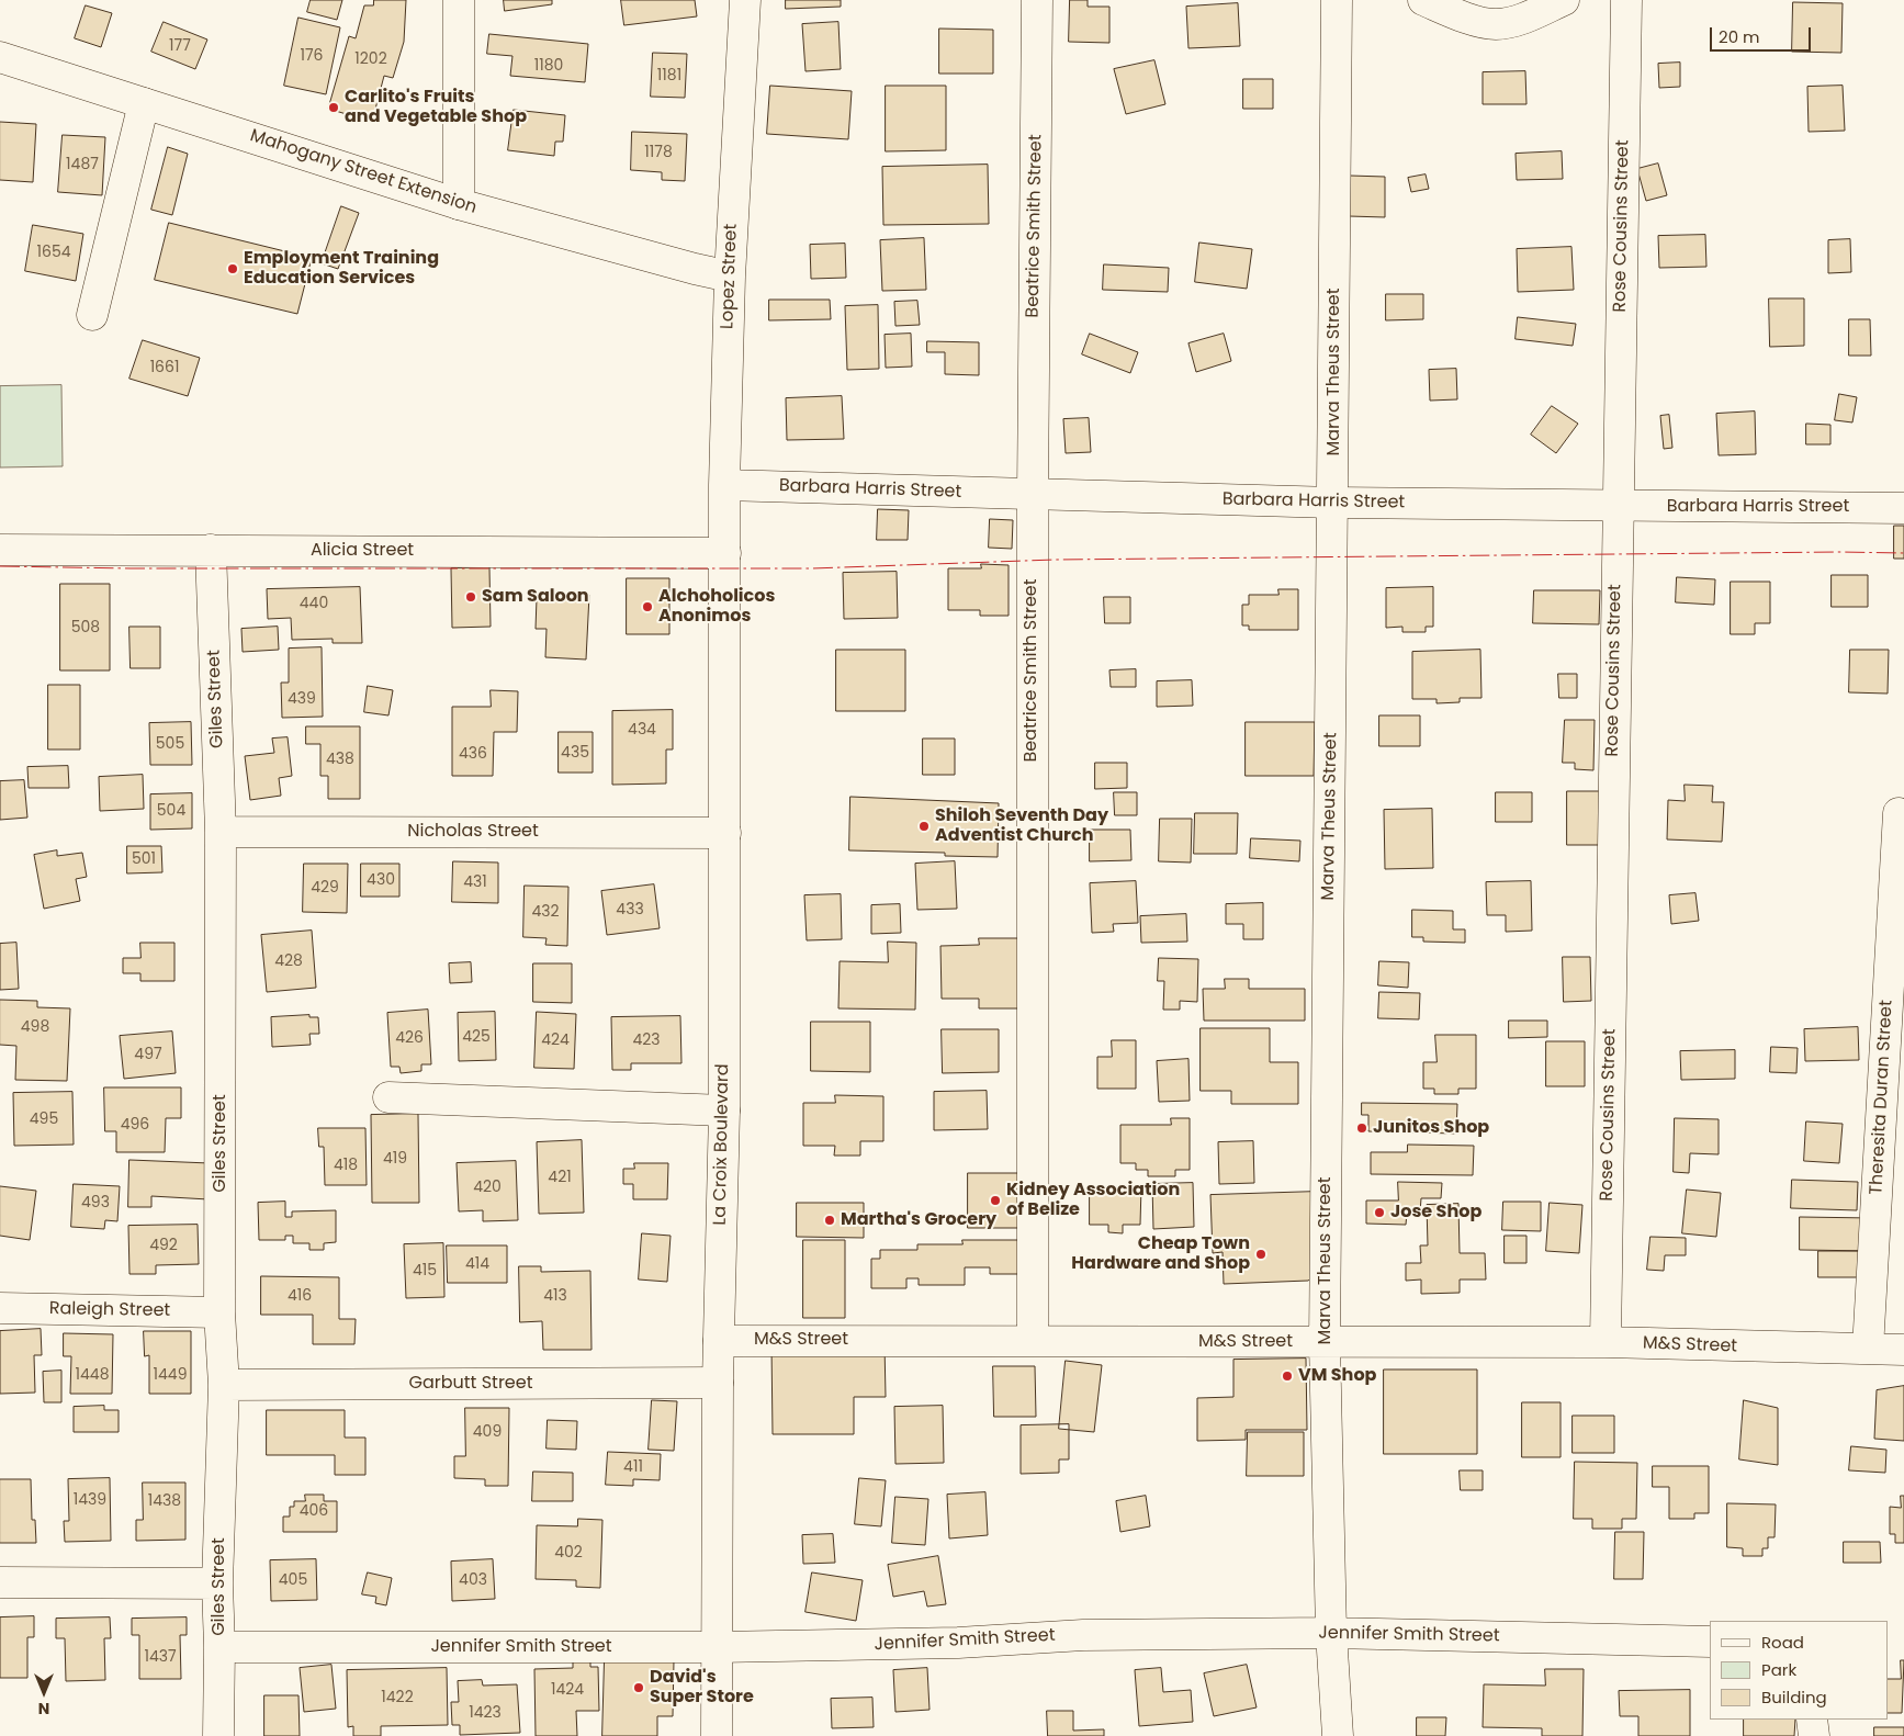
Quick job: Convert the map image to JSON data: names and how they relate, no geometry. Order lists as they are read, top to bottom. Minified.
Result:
{"streets":{"street":["Mahogany Street Extension","Beatrice Smith Street","Rose Cousins Street","Lopez Street","Marva Theus Street","Barbara Harris Street","Alicia Street","Giles Street","Nicholas Street","Theresita Duran Street","La Croix Boulevard","Raleigh Street","M&S Street","Garbutt Street","Jennifer Smith Street"]},"crossings":[["Mahogany Street Extension","Lopez Street"],["Beatrice Smith Street","Barbara Harris Street"],["Beatrice Smith Street","M&S Street"],["Rose Cousins Street","Barbara Harris Street"],["Rose Cousins Street","M&S Street"],["Lopez Street","Barbara Harris Street"],["Lopez Street","Alicia Street"],["Lopez Street","La Croix Boulevard"],["Marva Theus Street","Barbara Harris Street"],["Marva Theus Street","M&S Street"],["Marva Theus Street","Jennifer Smith Street"],["Alicia Street","Giles Street"],["Alicia Street","La Croix Boulevard"],["Giles Street","Nicholas Street"],["Giles Street","Raleigh Street"],["Giles Street","Garbutt Street"],["Giles Street","Jennifer Smith Street"],["Nicholas Street","La Croix Boulevard"],["Theresita Duran Street","M&S Street"],["La Croix Boulevard","M&S Street"],["La Croix Boulevard","Garbutt Street"],["La Croix Boulevard","Jennifer Smith Street"]],"places":["Carlito's Fruits and Vegetable Shop","Employment Training Education Services","Sam Saloon","Alchoholicos Anonimos","Shiloh Seventh Day Adventist Church","Junitos Shop","Kidney Association of Belize","Jose Shop","Martha's Grocery","Cheap Town Hardware and Shop","VM Shop","David's Super Store"],"house_numbers":["177","176","1202","1180","1181","1178","1487","1654","1661","440","508","439","434","505","435","436","438","504","501","430","431","429","433","432","428","498","425","426","424","423","497","495","496","419","418","421","420","493","492","414","415","416","413","1448","1449","409","411","1439","1438","406","402","405","403","1437","1424","1422","1423"],"legend":["Road","Park","Building"],"scale_bar":"20 m","north":"bottom"}
